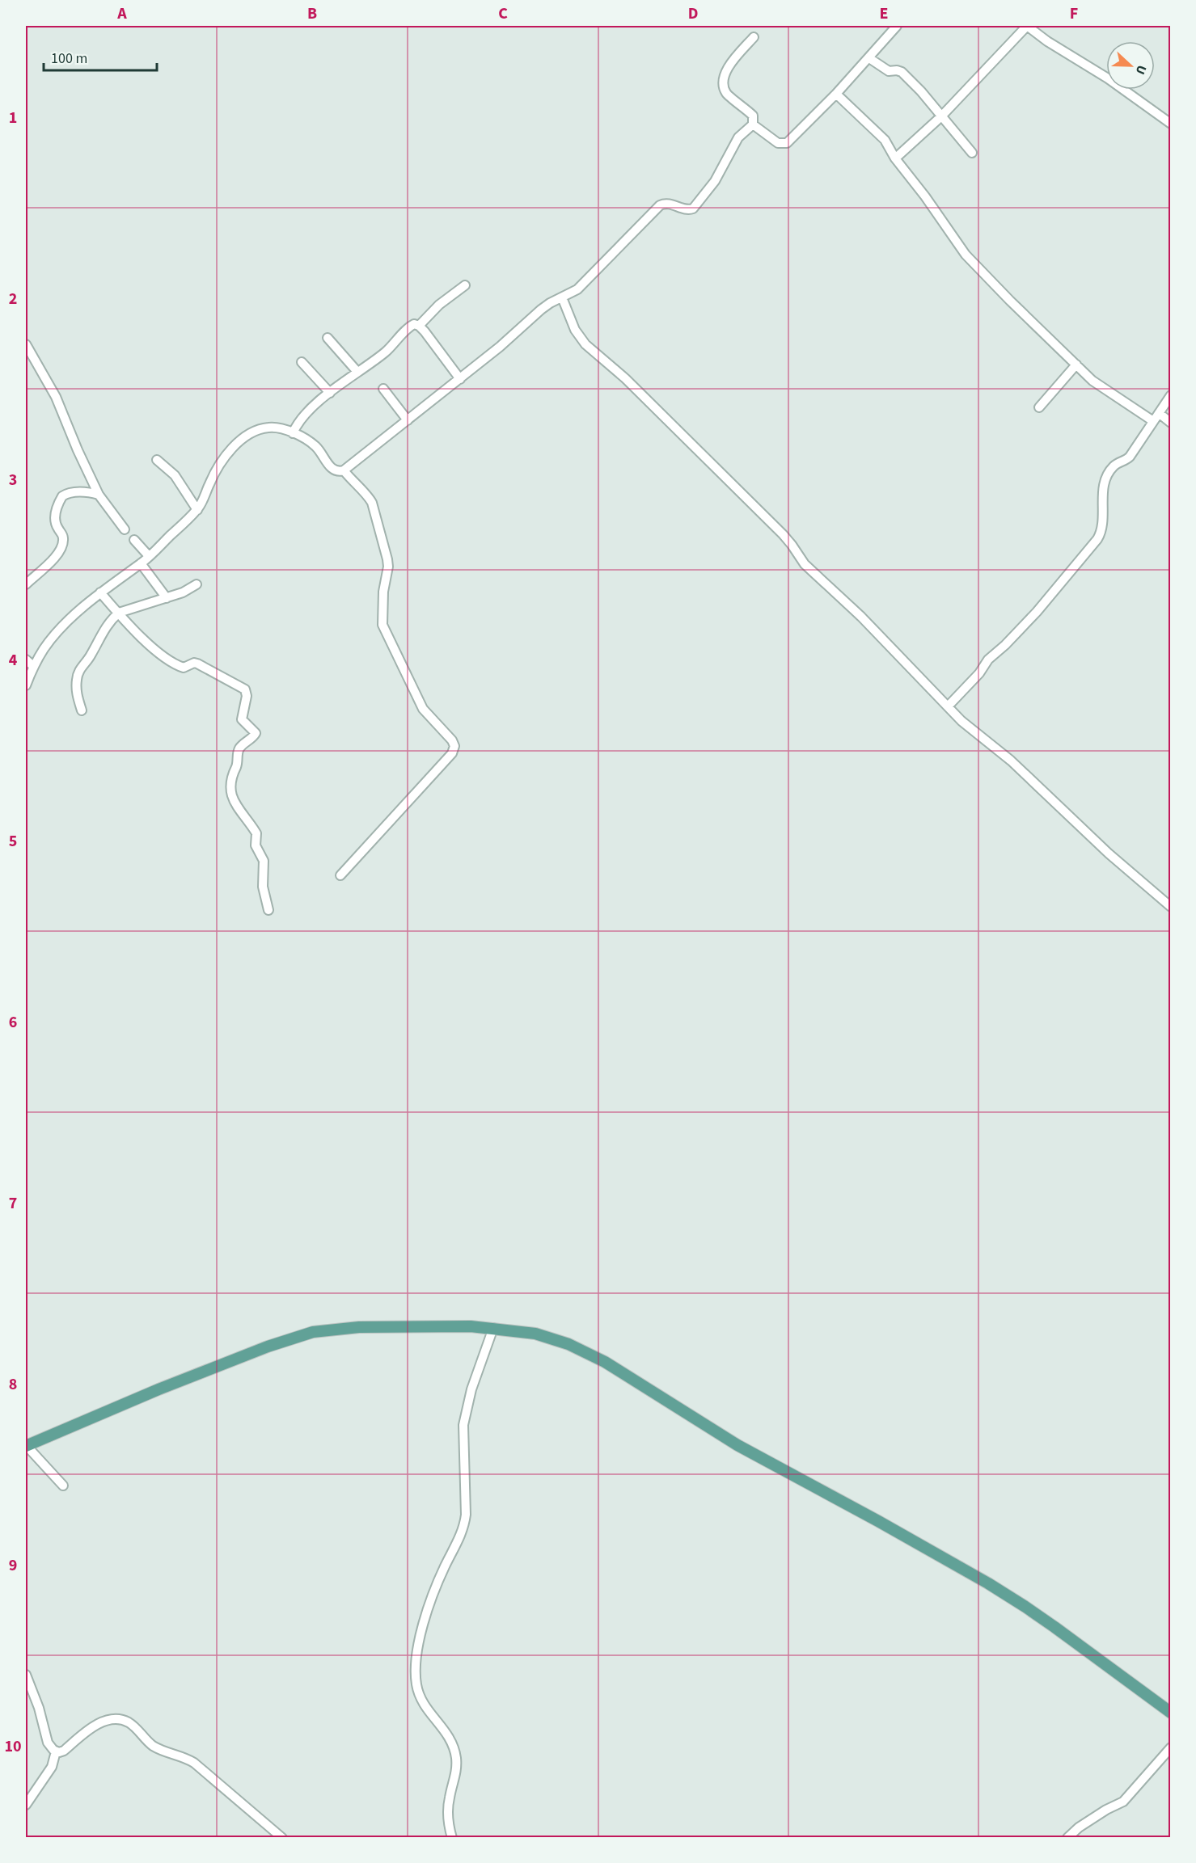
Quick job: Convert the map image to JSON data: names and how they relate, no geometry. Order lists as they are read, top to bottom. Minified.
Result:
{"scale_bar":"100 m","north":"right","grid":{"columns":["A","B","C","D","E","F"],"rows":["1","2","3","4","5","6","7","8","9","10"]}}
